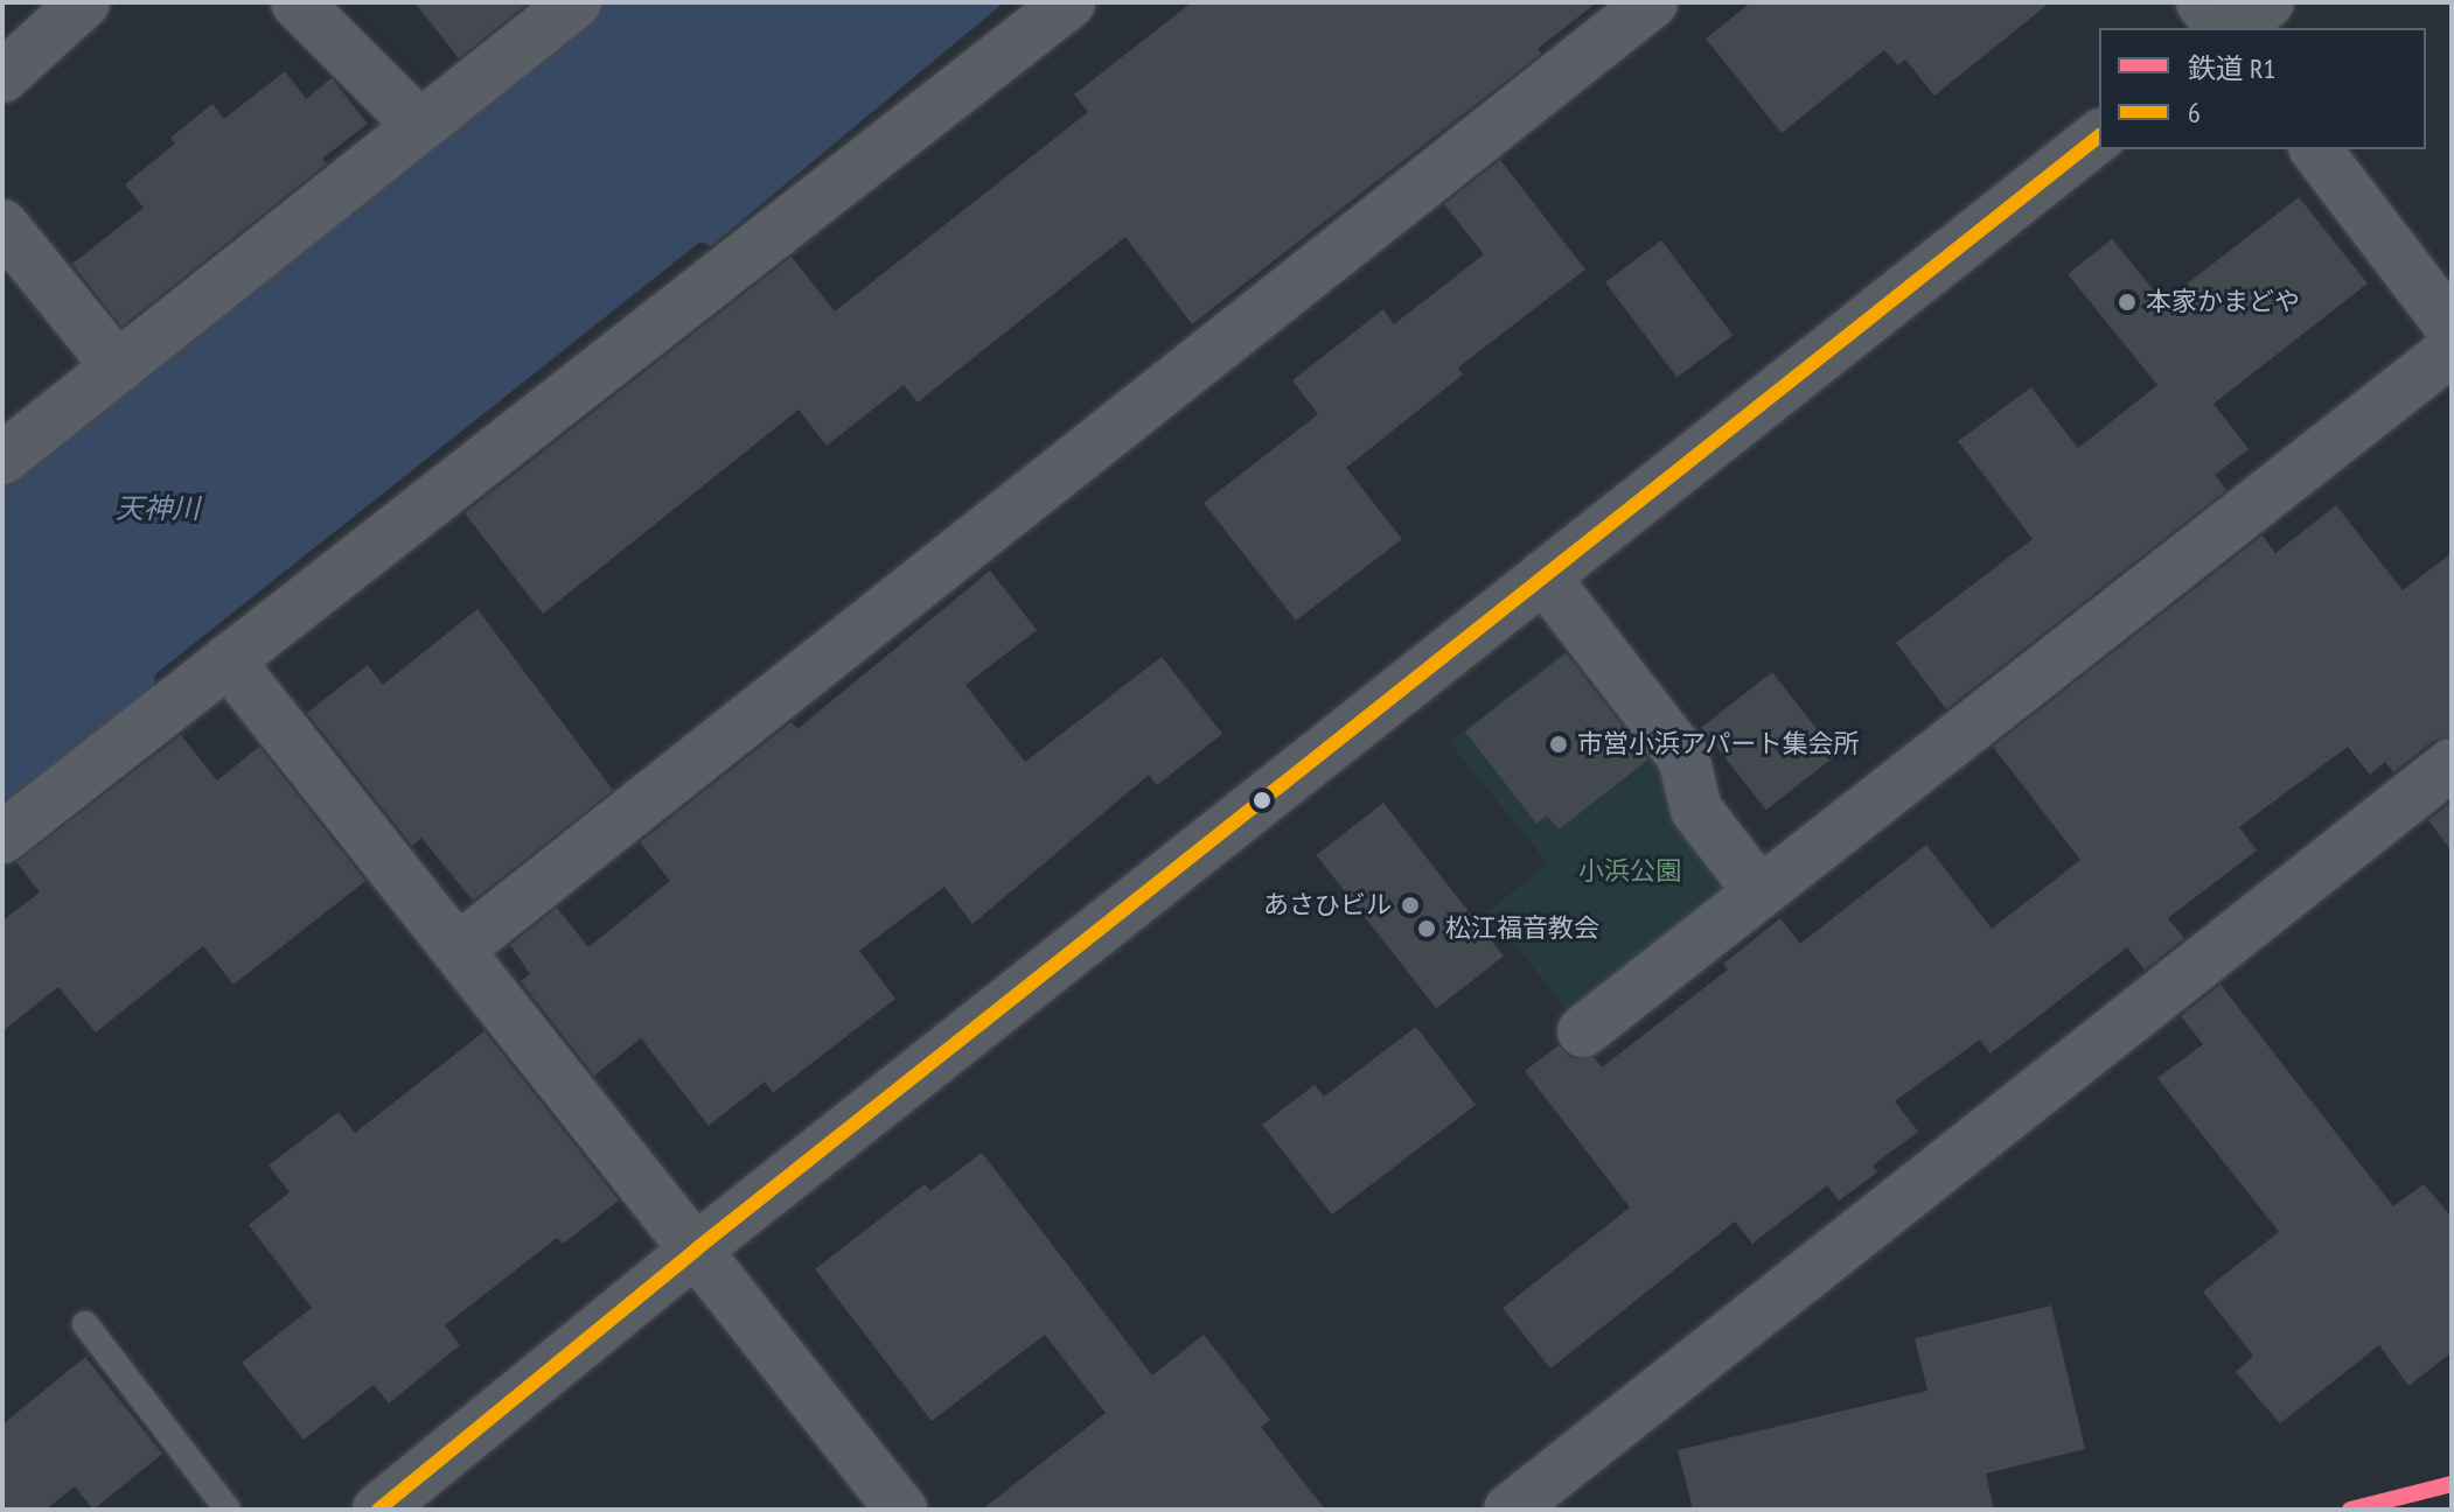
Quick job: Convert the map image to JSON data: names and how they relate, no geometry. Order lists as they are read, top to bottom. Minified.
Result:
{"water":["天神川"],"parks":["小浜公園"],"places":["本家かまどや","市営小浜アパート集会所","あさひビル","松江福音教会"],"lines":["transit line 6","rail line R1"],"legend":["鉄道 R1","6"]}
